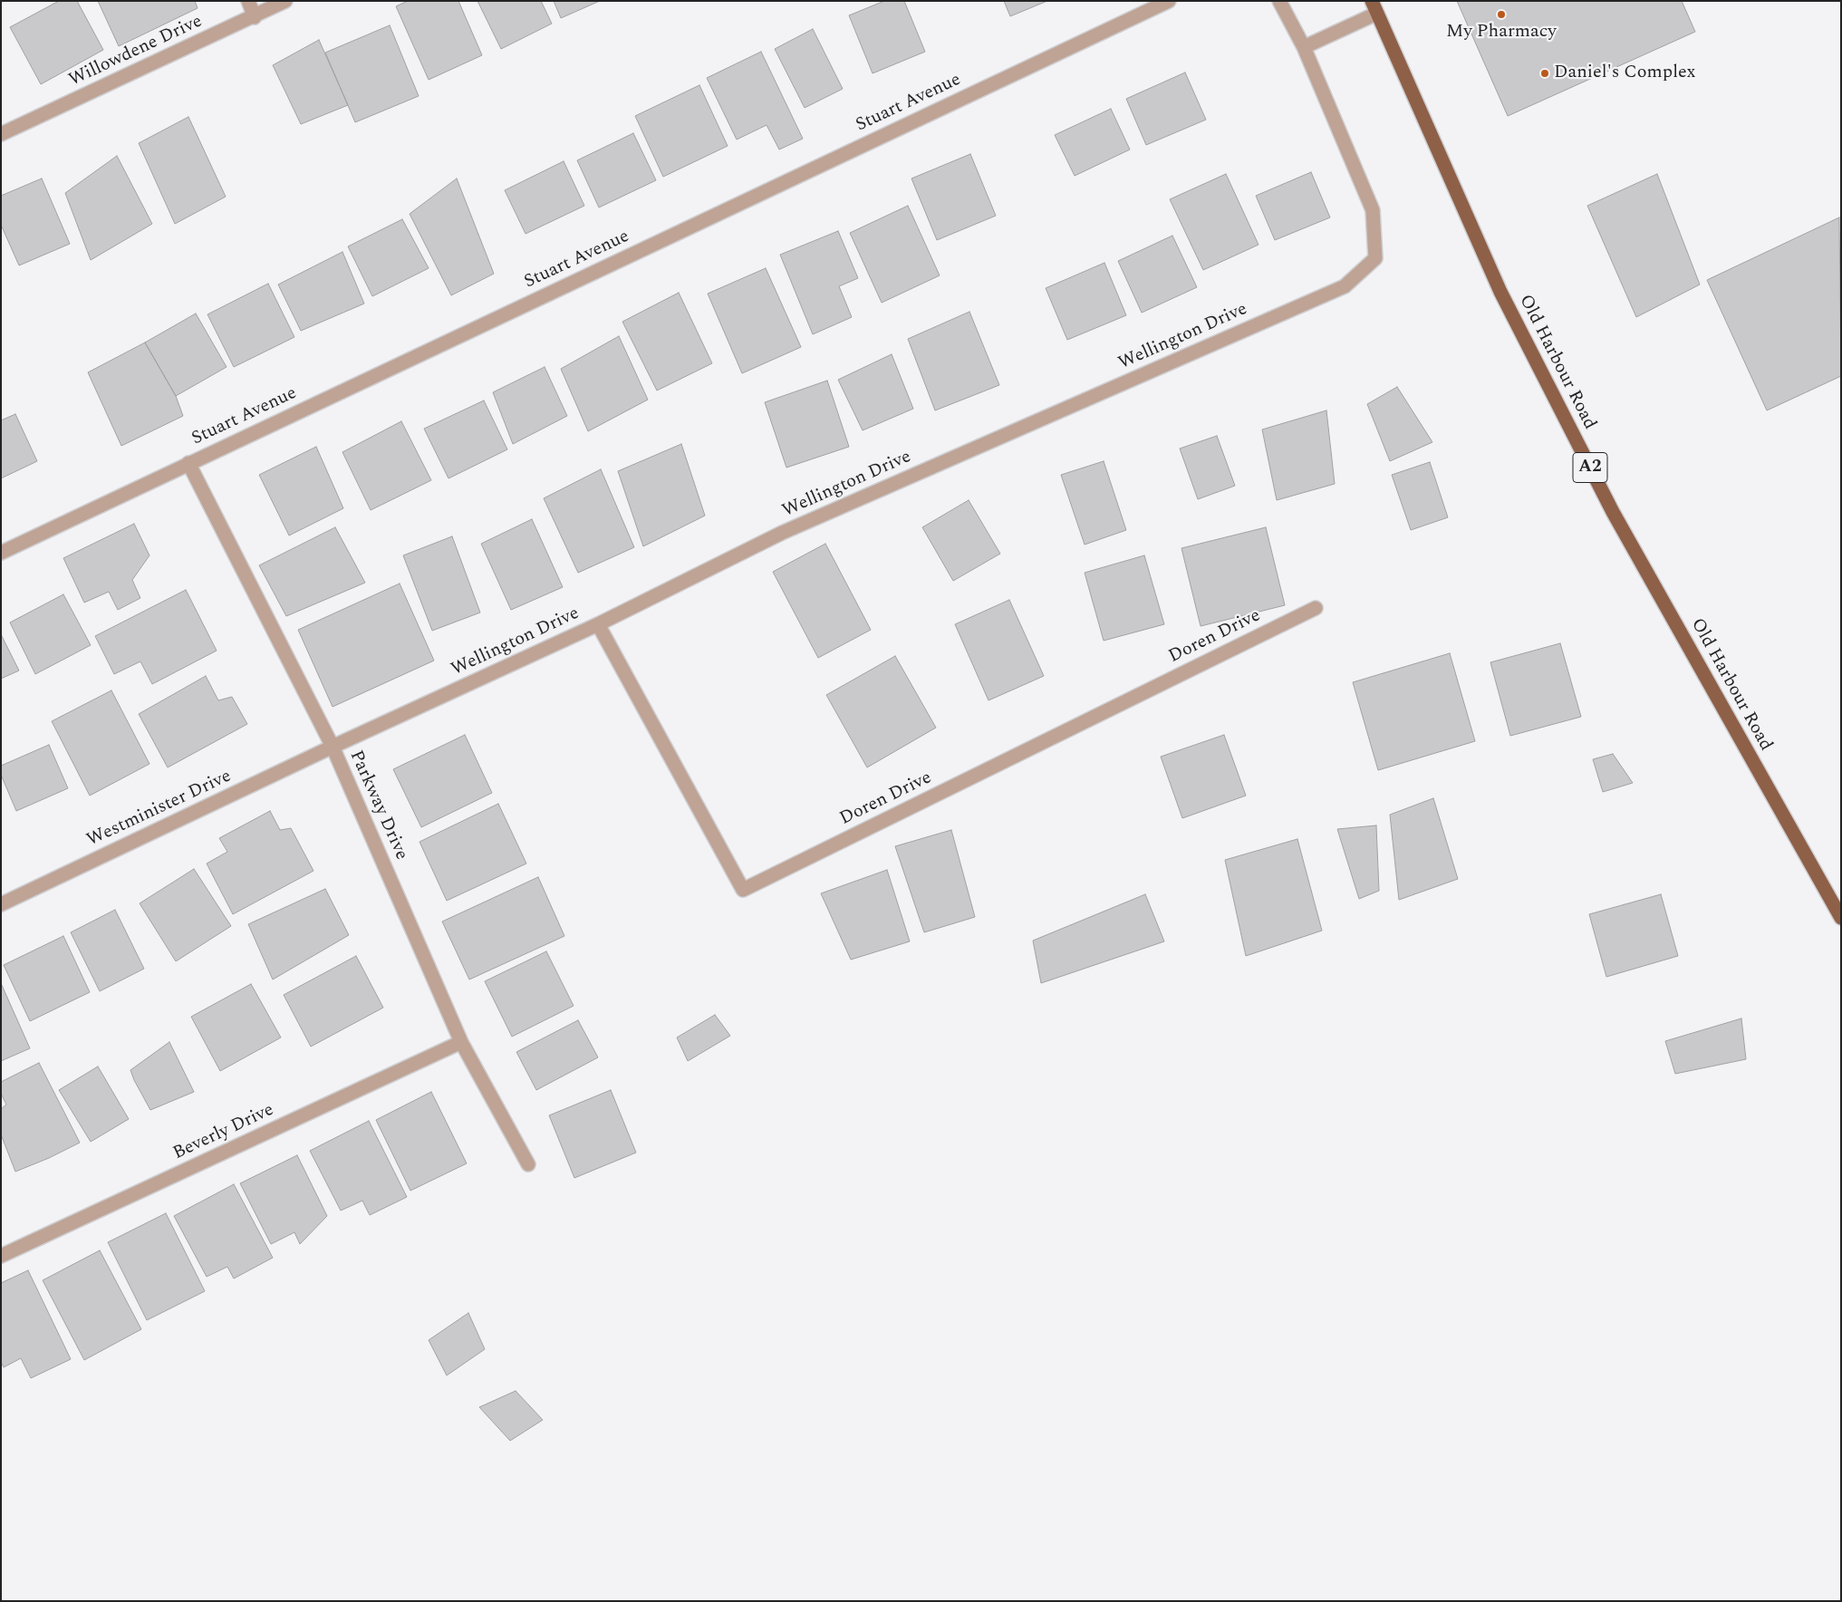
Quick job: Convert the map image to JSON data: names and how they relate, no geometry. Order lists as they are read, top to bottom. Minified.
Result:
{"streets":{"main road":["Old Harbour Road","A2"],"street":["Willowdene Drive","Stuart Avenue","Wellington Drive","Doren Drive","Parkway Drive","Westminister Drive","Beverly Drive"]},"crossings":[["Stuart Avenue","Parkway Drive"],["Wellington Drive","Doren Drive"],["Wellington Drive","Parkway Drive"],["Wellington Drive","Westminister Drive"],["Parkway Drive","Westminister Drive"],["Parkway Drive","Beverly Drive"]],"places":["My Pharmacy","Daniel's Complex"]}
